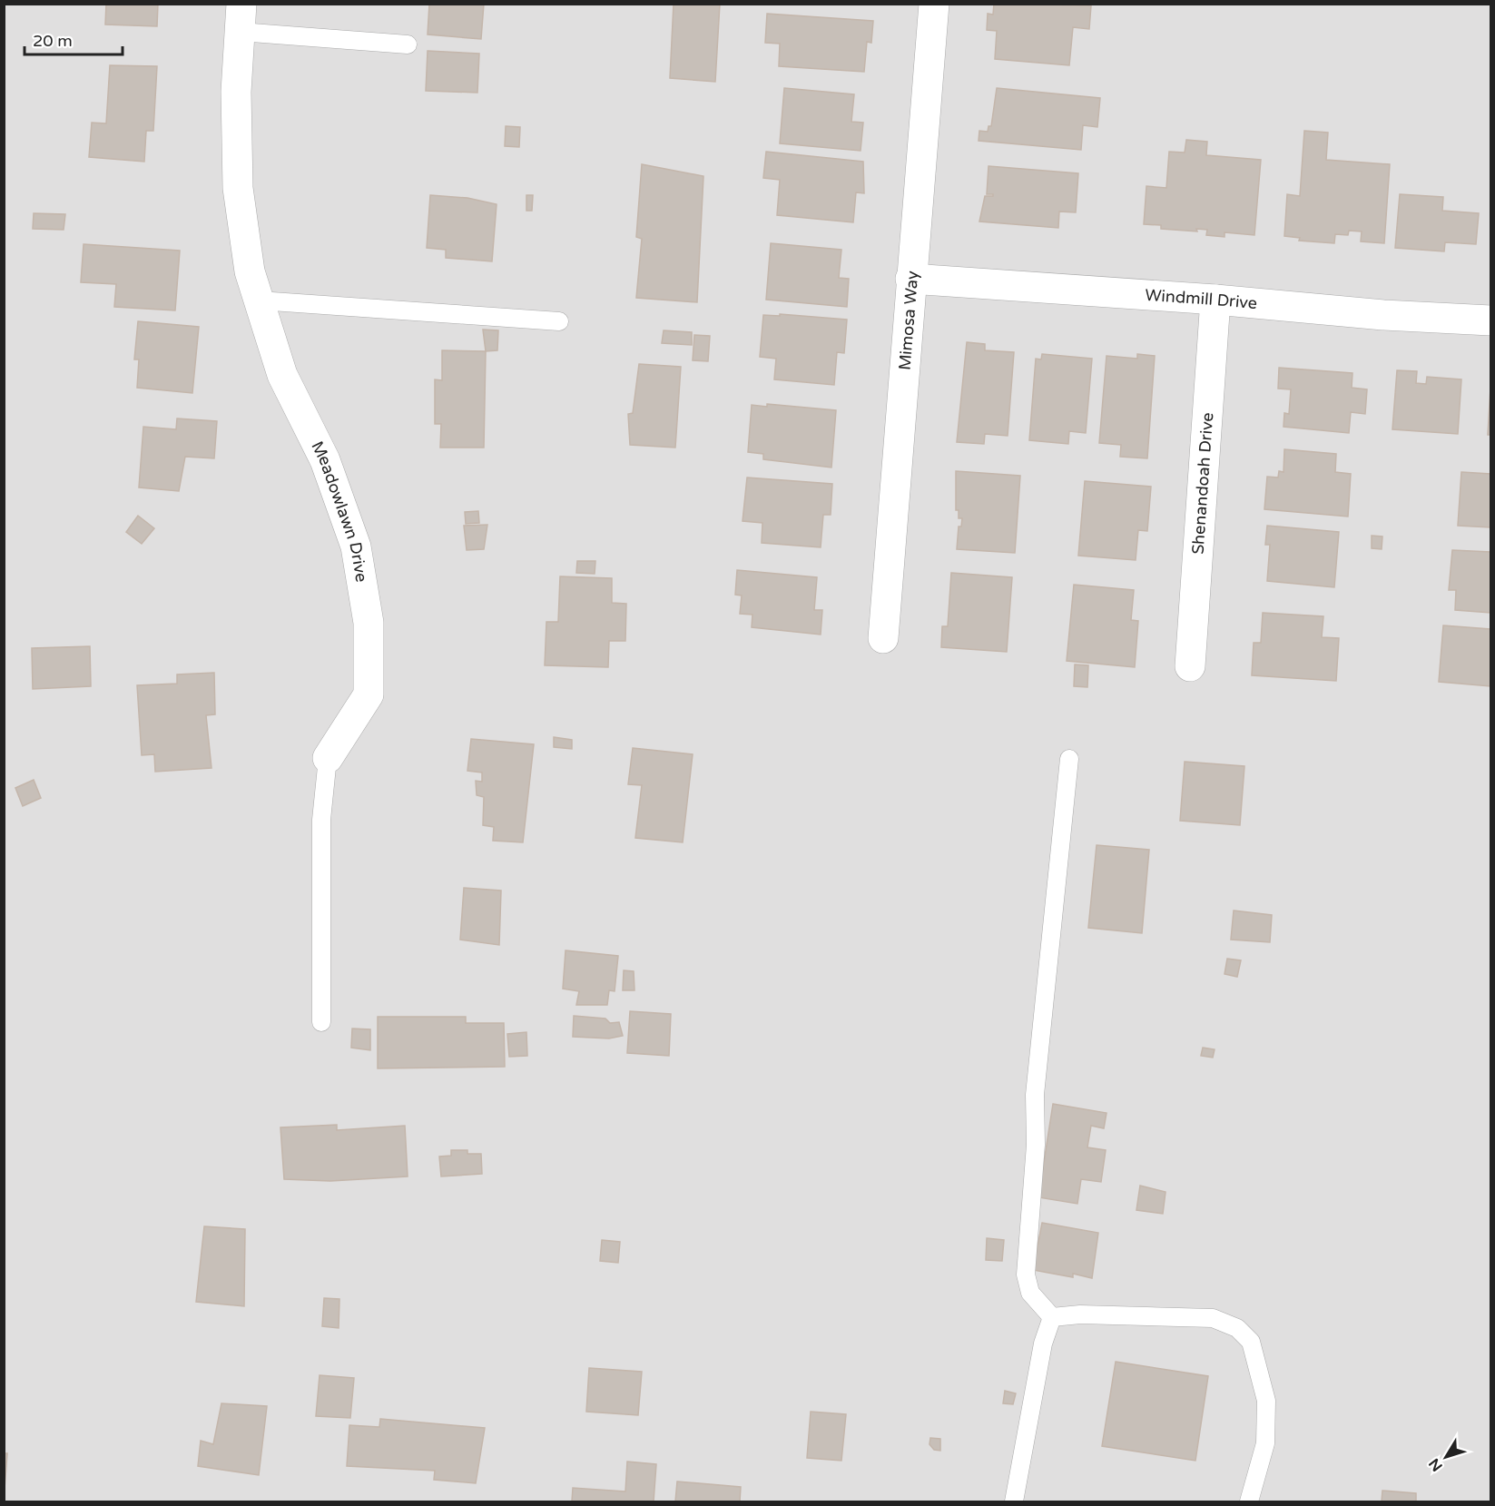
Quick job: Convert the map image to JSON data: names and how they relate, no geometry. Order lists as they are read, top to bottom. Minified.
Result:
{"streets":{"street":["Windmill Drive","Mimosa Way","Shenandoah Drive","Meadowlawn Drive"]},"crossings":[["Windmill Drive","Mimosa Way"],["Windmill Drive","Shenandoah Drive"]],"scale_bar":"20 m","north":"bottom left"}
